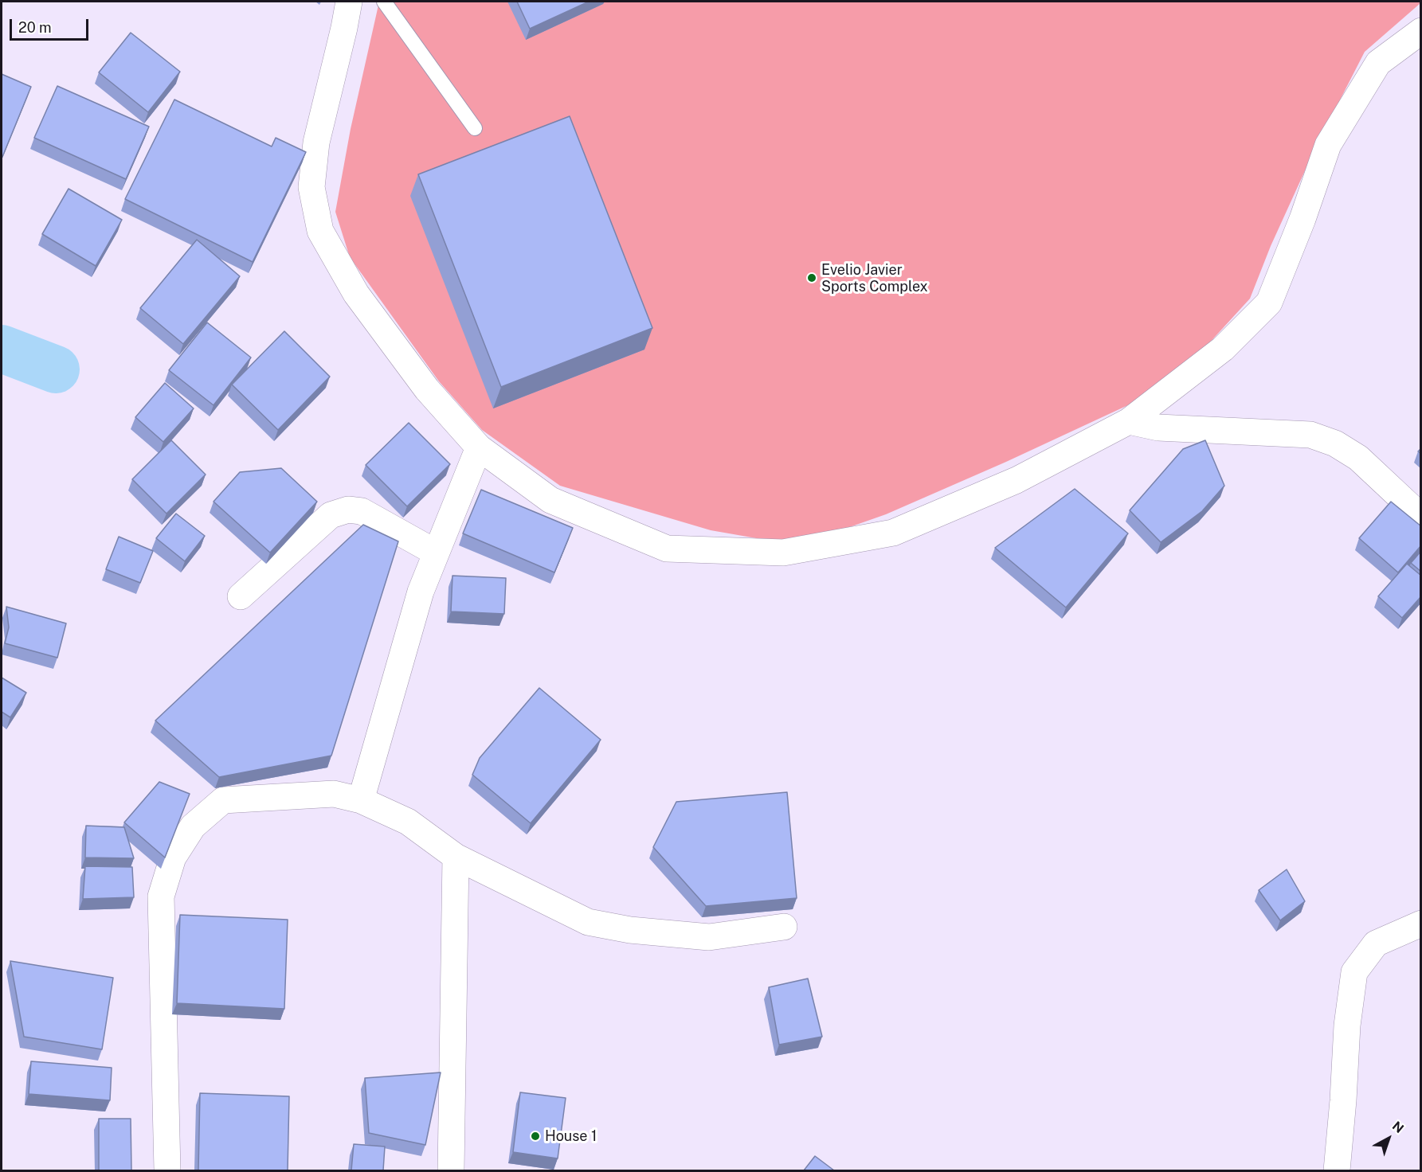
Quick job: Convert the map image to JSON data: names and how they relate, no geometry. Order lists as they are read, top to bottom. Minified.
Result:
{"places":["Evelio Javier Sports Complex","House 1"],"scale_bar":"20 m","north":"top right"}
